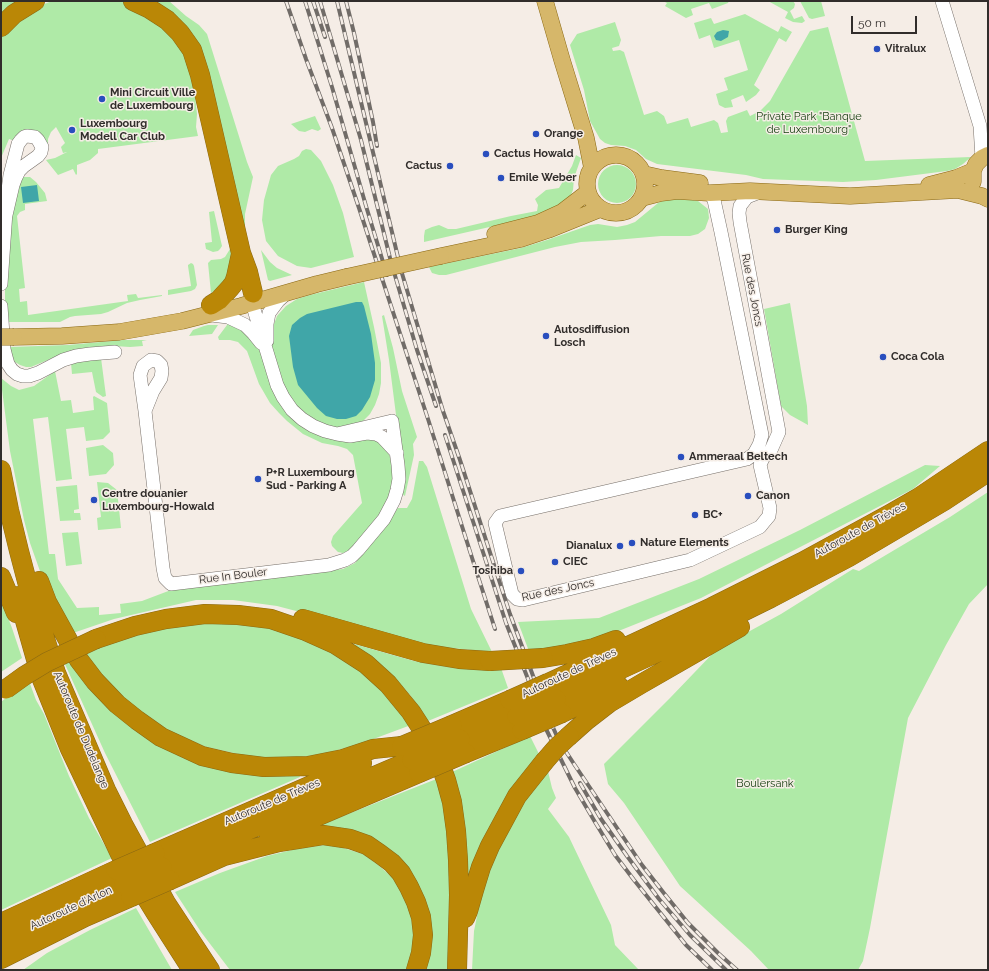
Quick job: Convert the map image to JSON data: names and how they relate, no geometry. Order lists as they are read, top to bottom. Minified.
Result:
{"streets":{"highway":["Autoroute de Trèves","Autoroute de Dudelange","Autoroute d'Arlon"],"street":["Rue des Joncs","Rue In Bouler"]},"crossings":[["Autoroute de Trèves","Autoroute d'Arlon"]],"parks":["Private Park \"Banque de Luxembourg\"","Boulersank"],"places":["Vitralux","Mini Circuit Ville de Luxembourg","Luxembourg Modell Car Club","Orange","Cactus Howald","Cactus","Emile Weber","Burger King","Autosdiffusion Losch","Coca Cola","Ammeraal Beltech","P+R Luxembourg Sud - Parking A","Canon","Centre douanier Luxembourg-Howald","BC+","Nature Elements","Dianalux","CIEC","Toshiba"],"scale_bar":"50 m"}
